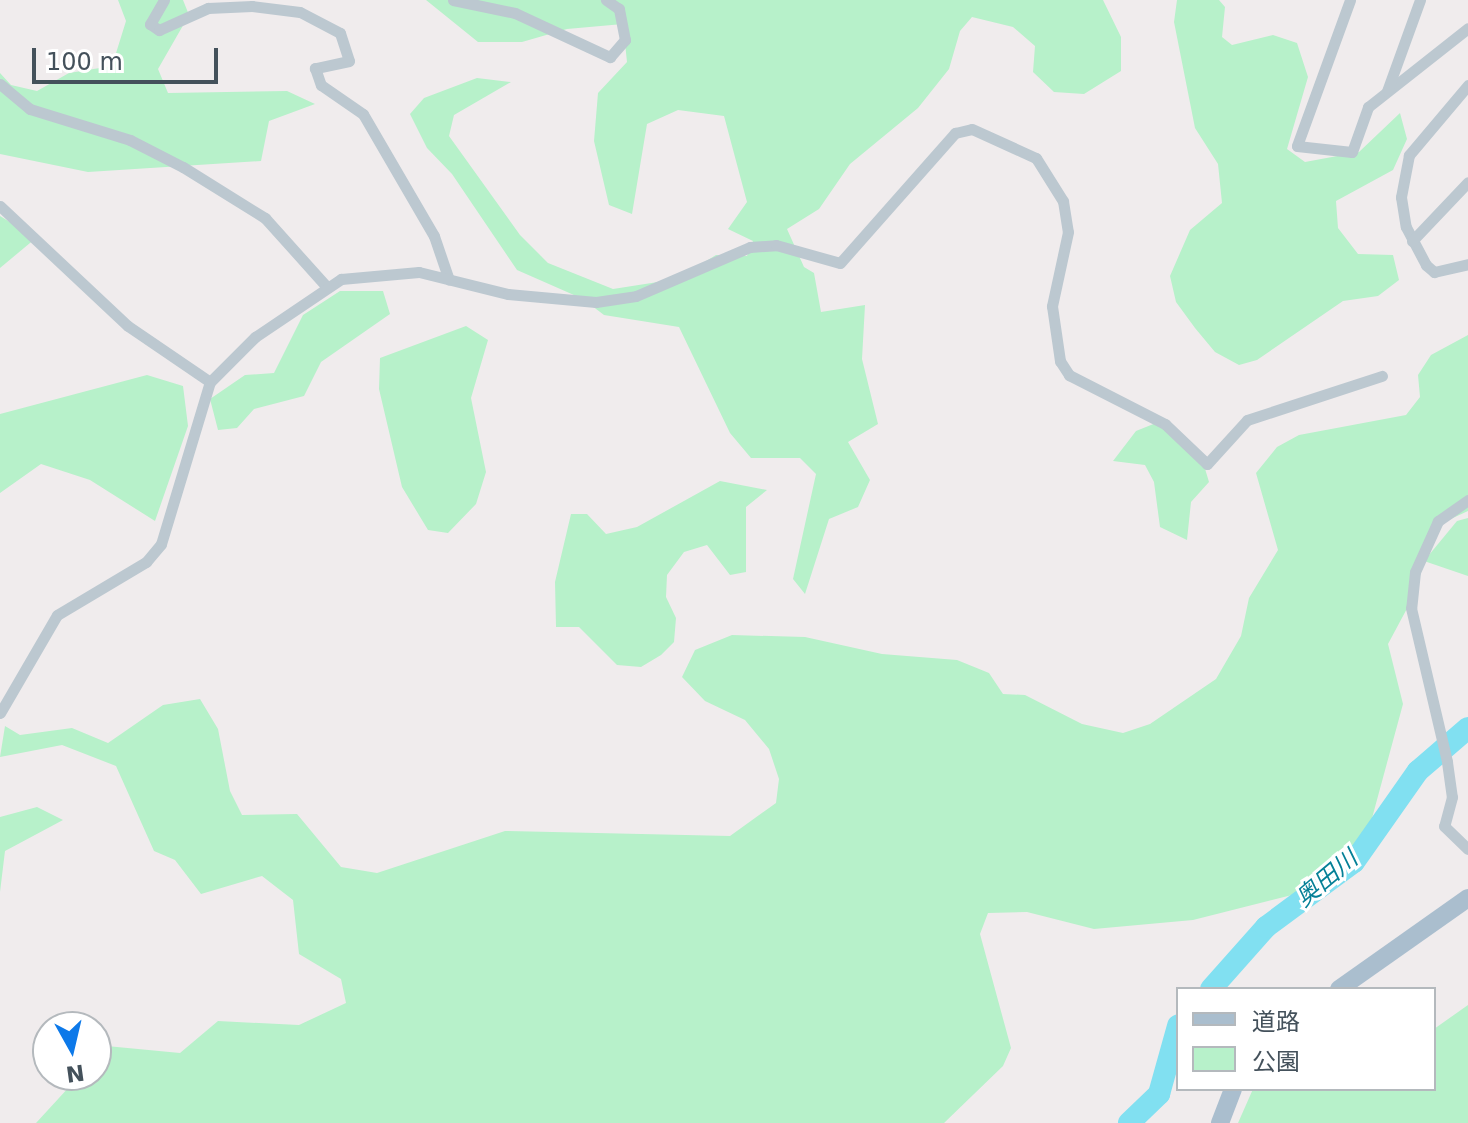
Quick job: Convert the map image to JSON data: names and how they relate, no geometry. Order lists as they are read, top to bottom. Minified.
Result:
{"water":["奥田川"],"legend":["道路","公園"],"scale_bar":"100 m","north":"bottom"}
